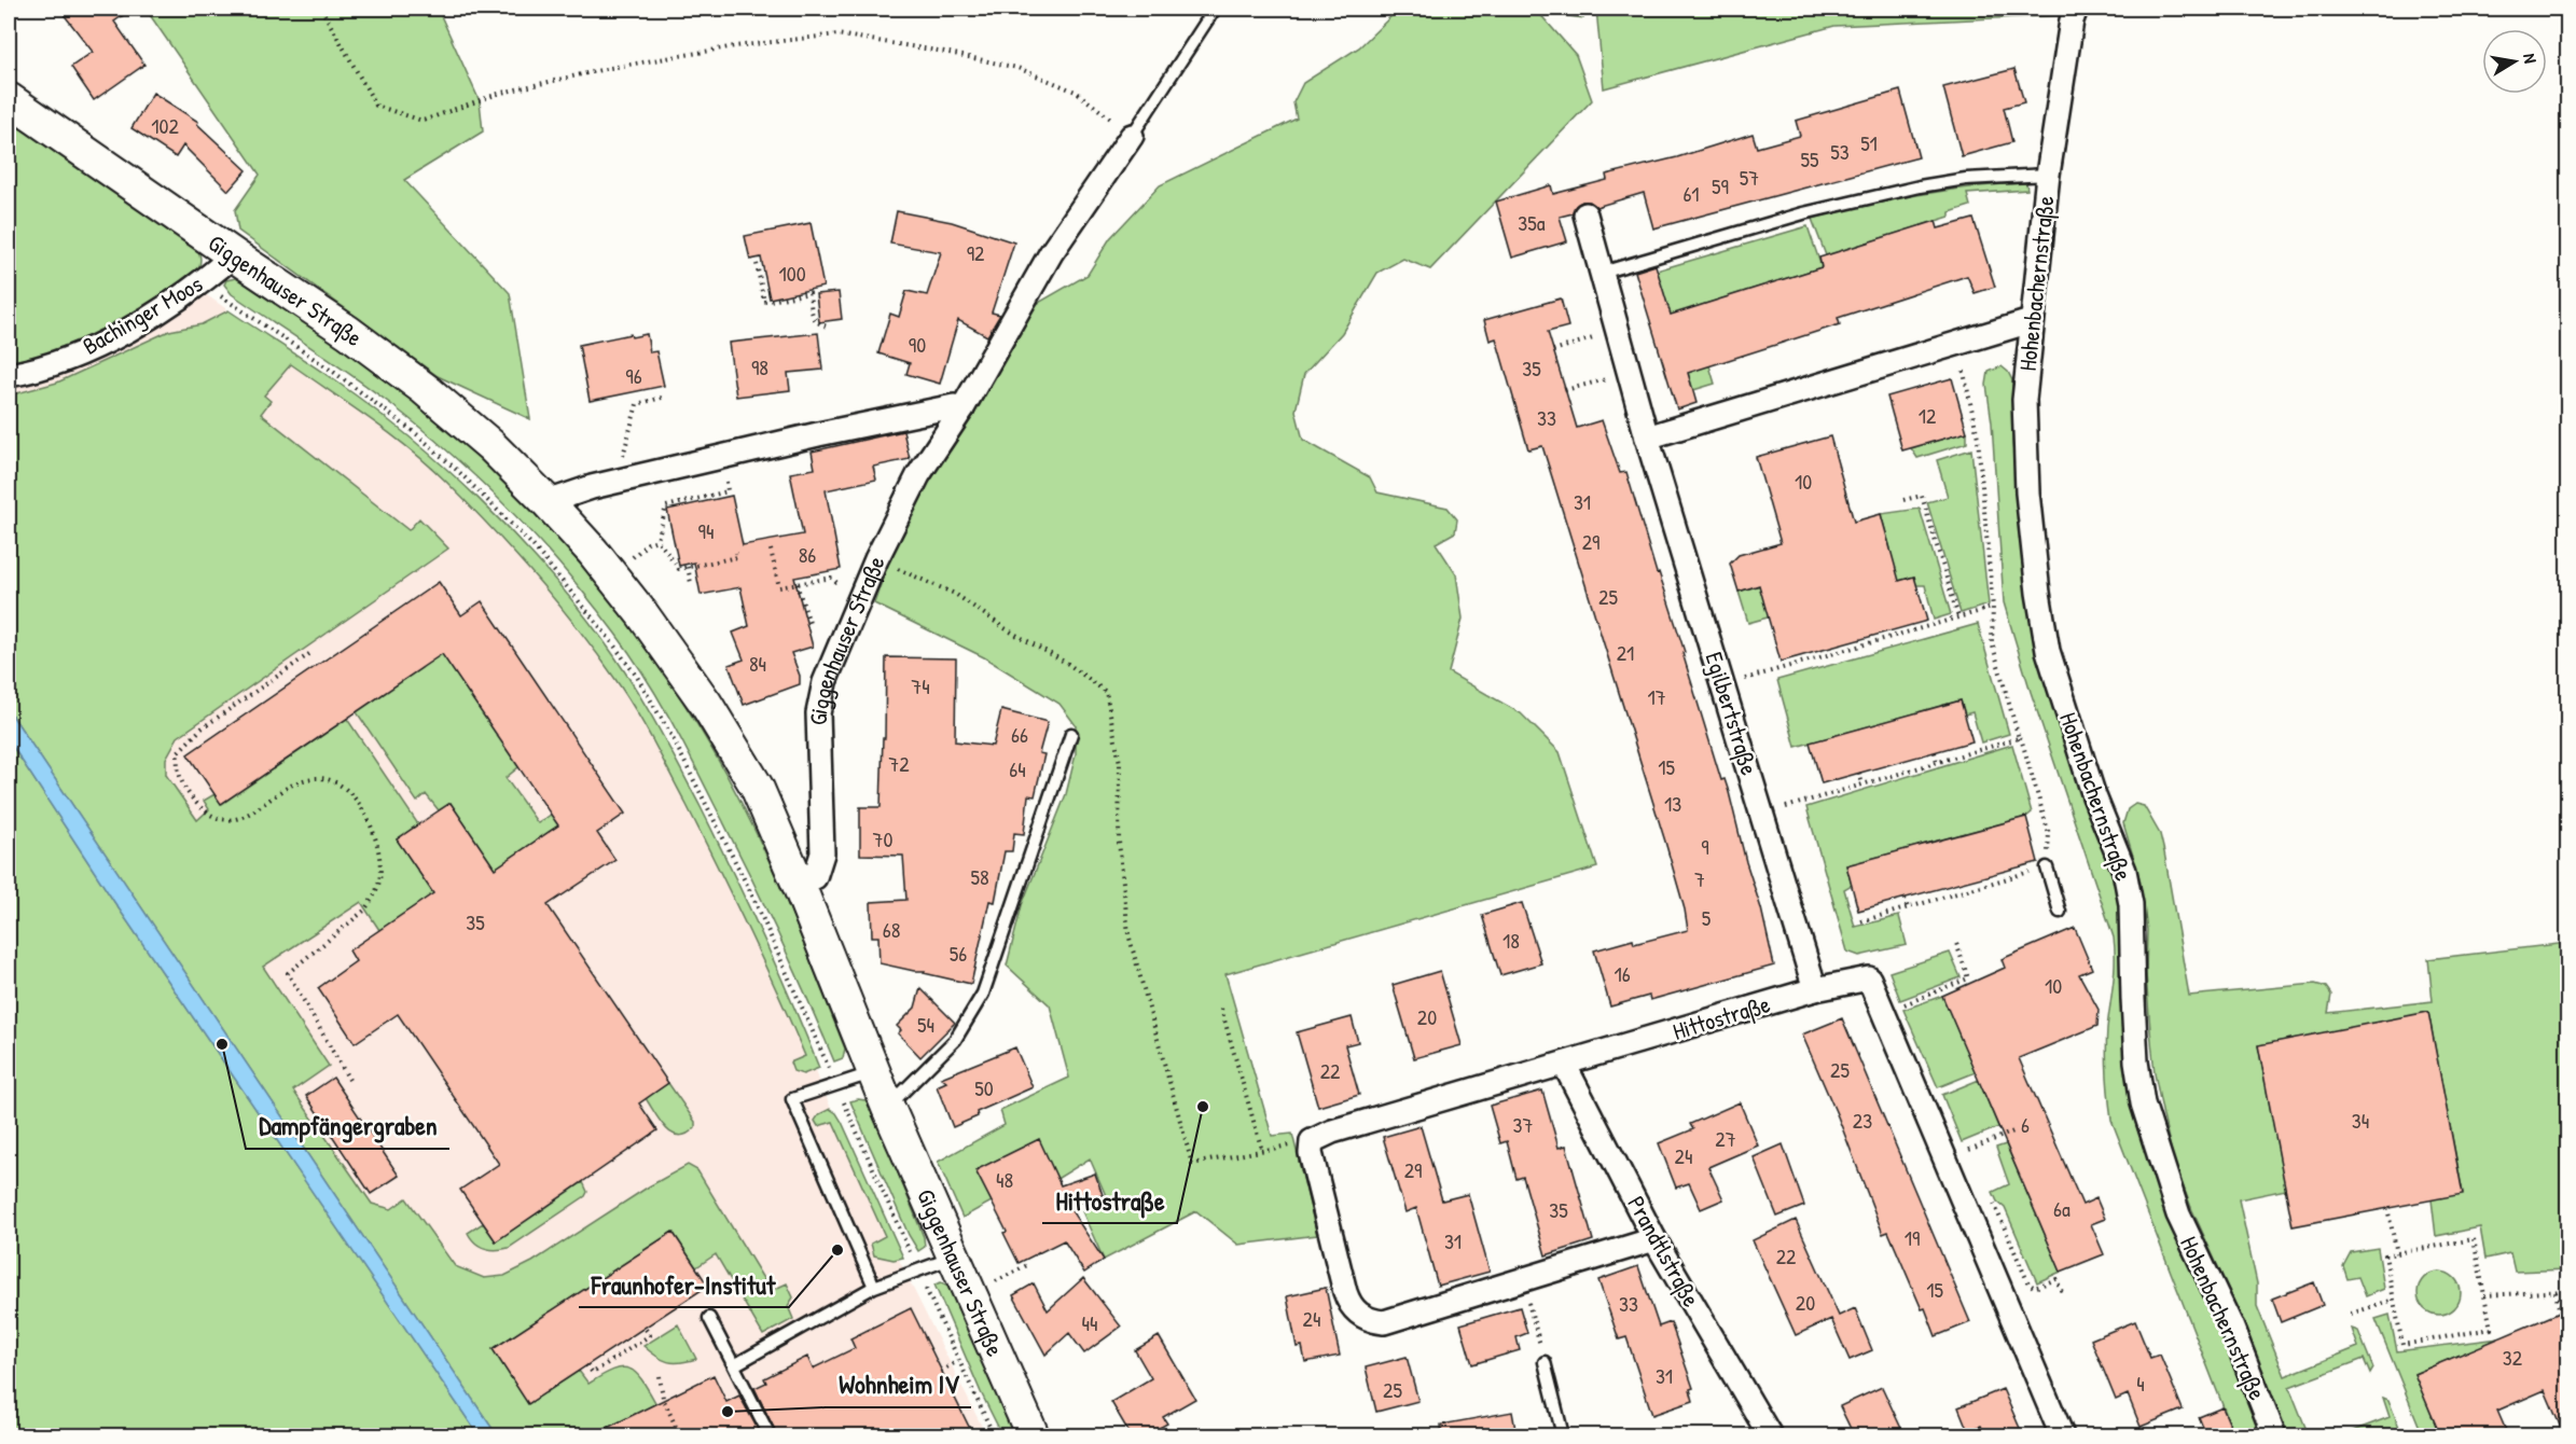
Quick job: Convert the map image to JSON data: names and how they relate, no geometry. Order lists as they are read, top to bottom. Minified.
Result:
{"streets":{"main road":["Giggenhauser Straße"],"street":["Hohenbachernstraße","Bachinger Moos","Egilbertstraße","Hittostraße","Prandtlstraße"]},"crossings":[["Hohenbachernstraße","Egilbertstraße"],["Giggenhauser Straße","Bachinger Moos"],["Egilbertstraße","Hittostraße"],["Hittostraße","Prandtlstraße"]],"places":["Dampfängergraben","Hittostraße","Fraunhofer-Institut","Wohnheim IV"],"house_numbers":["102","51","53","55","57","59","61","35a","92","100","90","98","35","96","12","33","10","31","94","29","86","25","21","84","74","17","66","72","15","64","13","70","9","58","7","5","35","68","18","56","16","10","20","54","25","22","50","23","34","37","6","27","24","29","48","6a","35","19","31","22","15","20","33","24","44","32","31","4","25"],"north":"right"}
